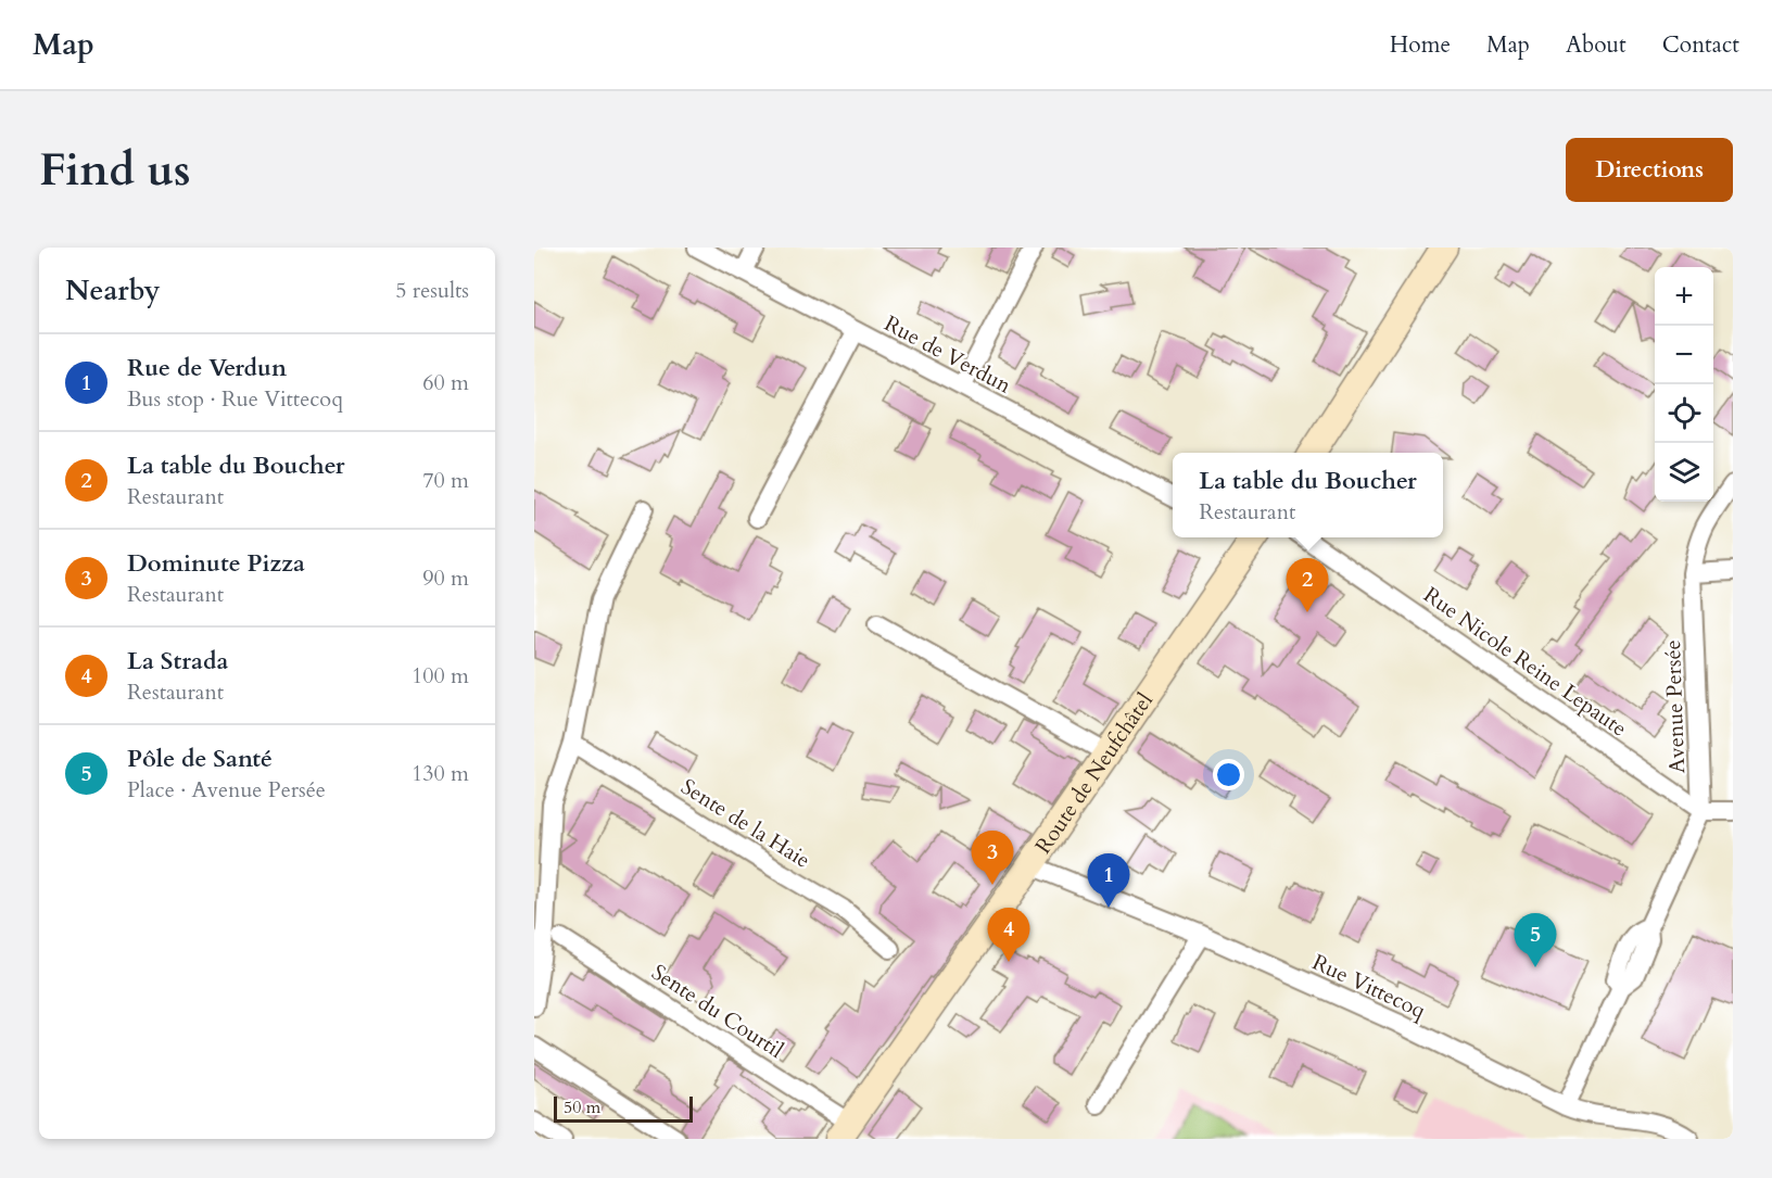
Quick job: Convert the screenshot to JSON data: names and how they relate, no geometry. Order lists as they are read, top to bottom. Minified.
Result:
{"streets":{"main road":["Route de Neufchâtel"],"street":["Rue de Verdun","Rue Nicole Reine Lepaute","Avenue Persée","Sente de la Haie","Rue Vittecoq","Sente du Courtil"]},"crossings":[["Rue Nicole Reine Lepaute","Avenue Persée"],["Avenue Persée","Rue Vittecoq"],["Route de Neufchâtel","Rue Vittecoq"],["Route de Neufchâtel","Sente du Courtil"]],"scale_bar":"50 m","page":{"header":"Map","nav":["Home","Map","About","Contact"],"buttons":"Directions","title":"Find us","heading":["Nearby","5 results"],"map_buttons":["+","−"],"list":[{"mark":"1","name":"Rue de Verdun","note":"Bus stop · Rue Vittecoq","value":"60 m"},{"mark":"2","name":"La table du Boucher","note":"Restaurant","value":"70 m"},{"mark":"3","name":"Dominute Pizza","note":"Restaurant","value":"90 m"},{"mark":"4","name":"La Strada","note":"Restaurant","value":"100 m"},{"mark":"5","name":"Pôle de Santé","note":"Place · Avenue Persée","value":"130 m"}],"popup":["La table du Boucher","Restaurant"],"pins":["2","3","1","4","5"],"scale":"50 m"}}
